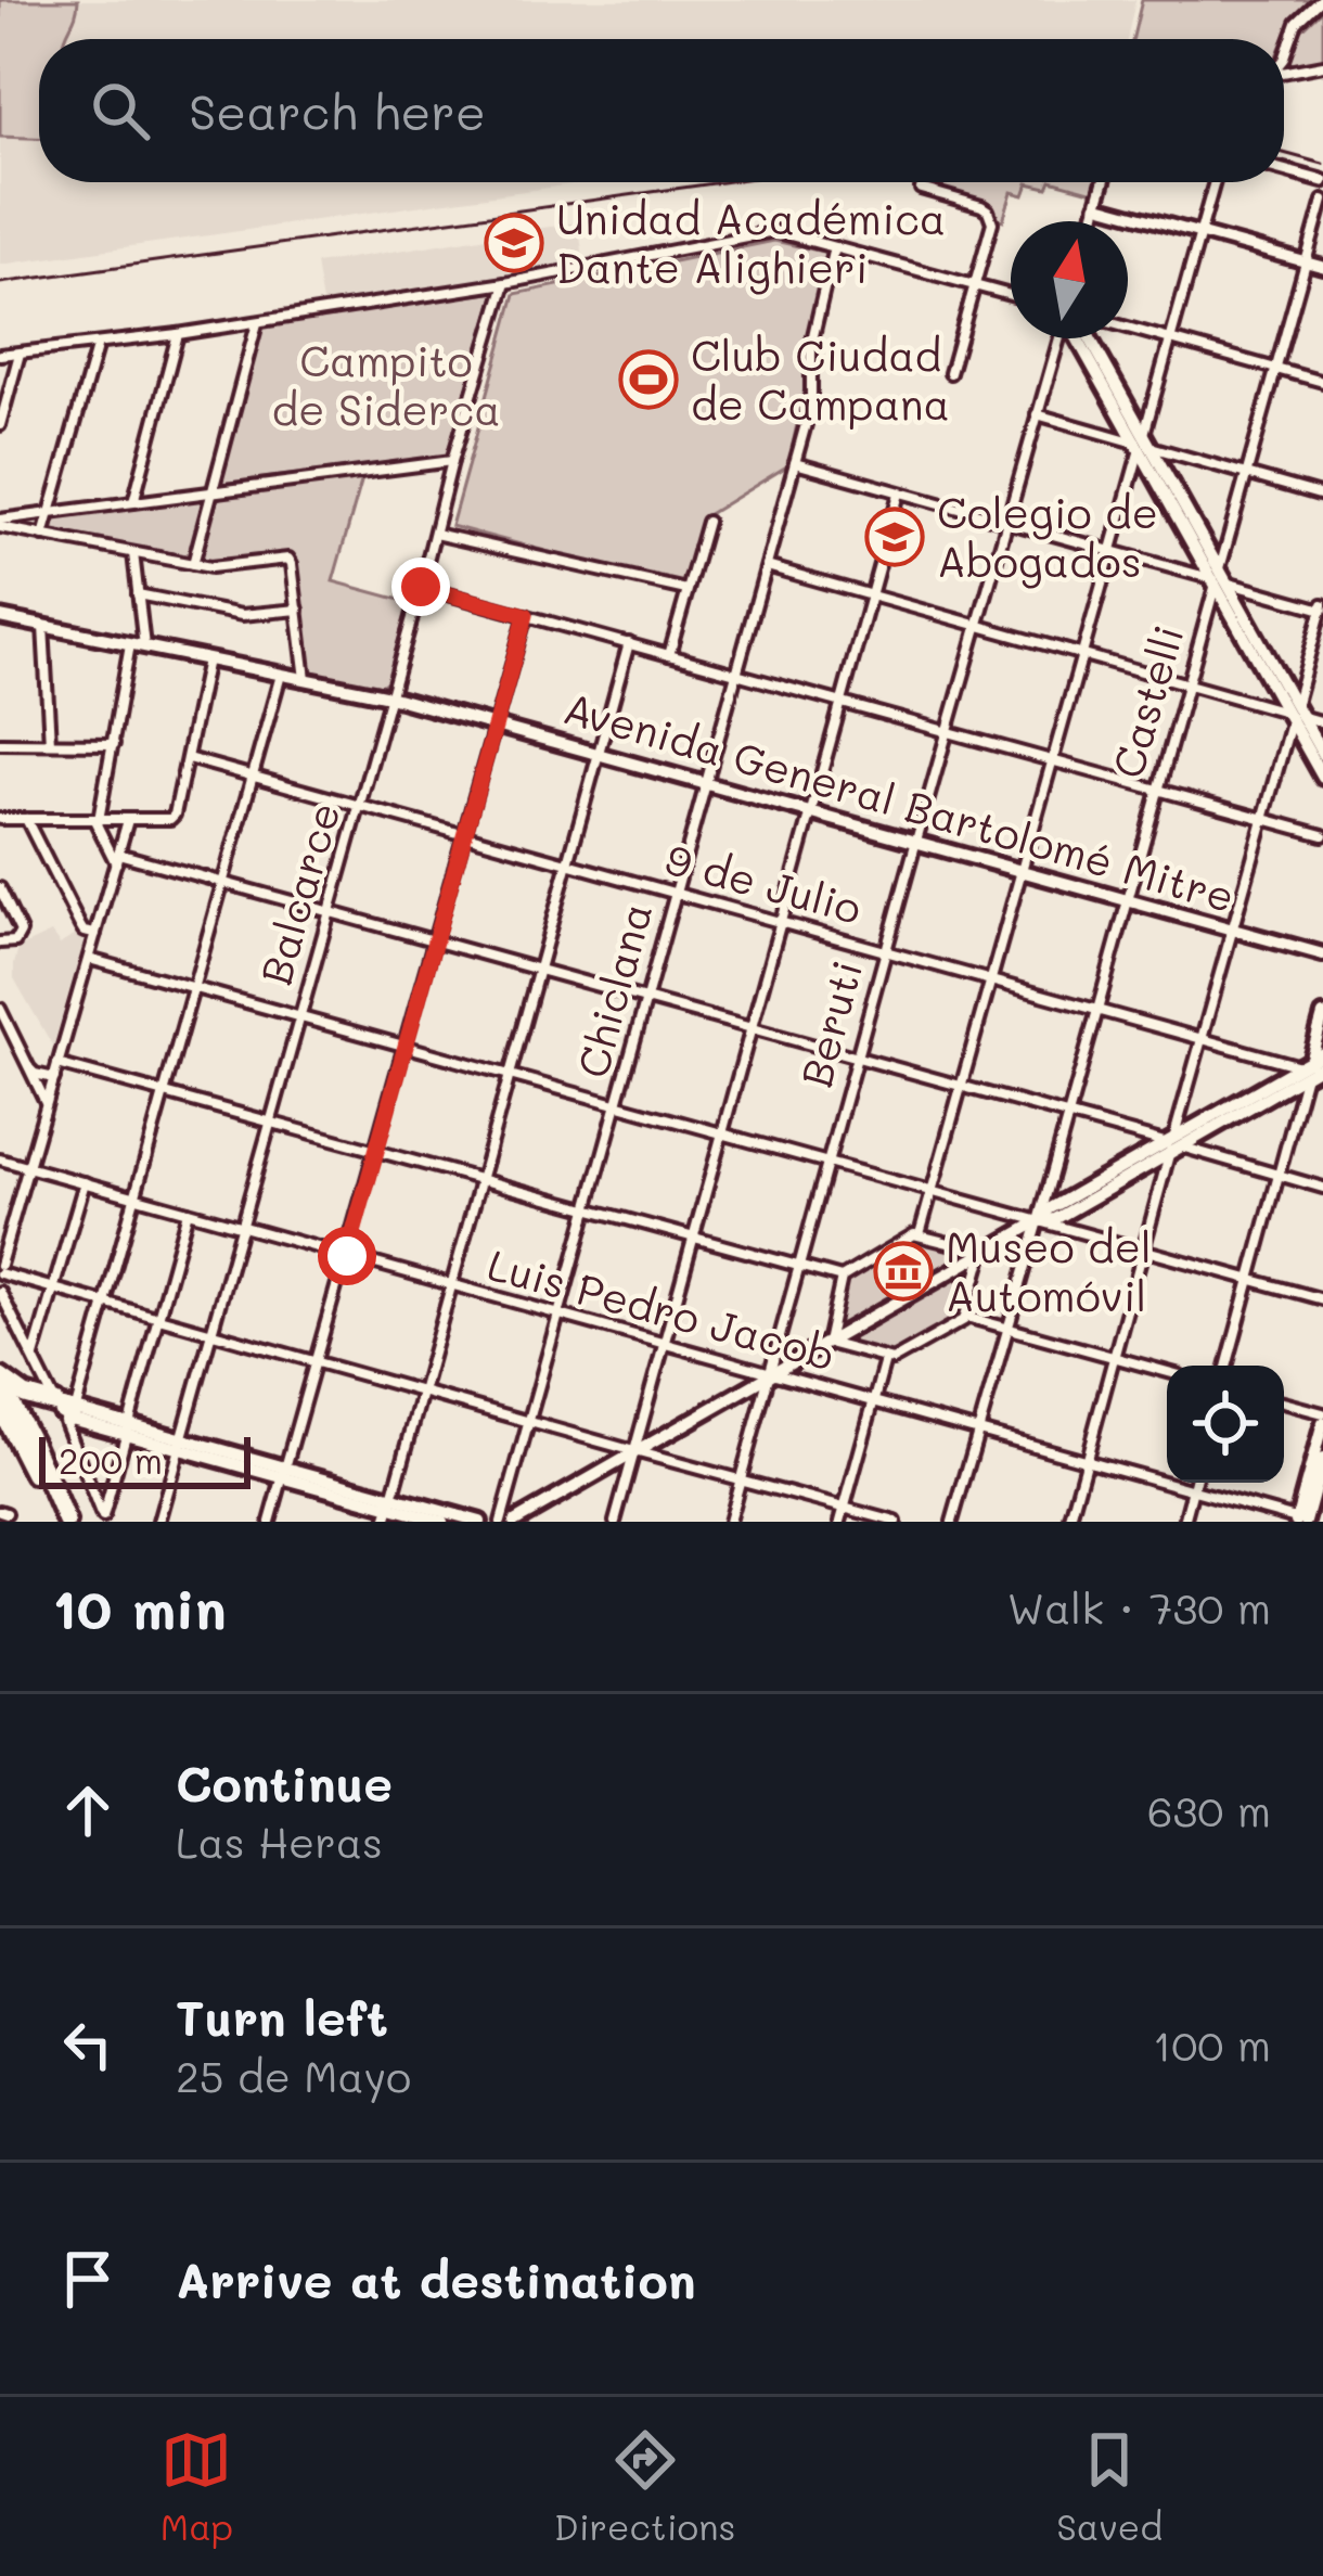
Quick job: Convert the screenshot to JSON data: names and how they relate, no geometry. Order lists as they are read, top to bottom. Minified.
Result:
{"streets":{"main road":["Avenida General Bartolomé Mitre"],"street":["Castelli","9 de Julio","Balcarce","Chiclana","Beruti","Luis Pedro Jacob"]},"crossings":[["Castelli","Avenida General Bartolomé Mitre"],["Castelli","9 de Julio"],["Castelli","Luis Pedro Jacob"],["Avenida General Bartolomé Mitre","Balcarce"],["Avenida General Bartolomé Mitre","Chiclana"],["Avenida General Bartolomé Mitre","Beruti"],["9 de Julio","Balcarce"],["9 de Julio","Chiclana"],["9 de Julio","Beruti"],["Balcarce","Luis Pedro Jacob"],["Chiclana","Luis Pedro Jacob"],["Beruti","Luis Pedro Jacob"]],"parks":["Campito de Siderca"],"places":{"school or university":["Unidad Académica Dante Alighieri","Colegio de Abogados"],"sports":["Club Ciudad de Campana"],"museum":["Museo del Automóvil"]},"scale_bar":"200 m","north":"top","page":{"search":"Search here","scale":"200 m","heading":["10 min","Walk · 730 m"],"list":[["Continue","Las Heras","630 m"],["Turn left","25 de Mayo","100 m"],"Arrive at destination"],"nav":["Map","Directions","Saved"]}}
